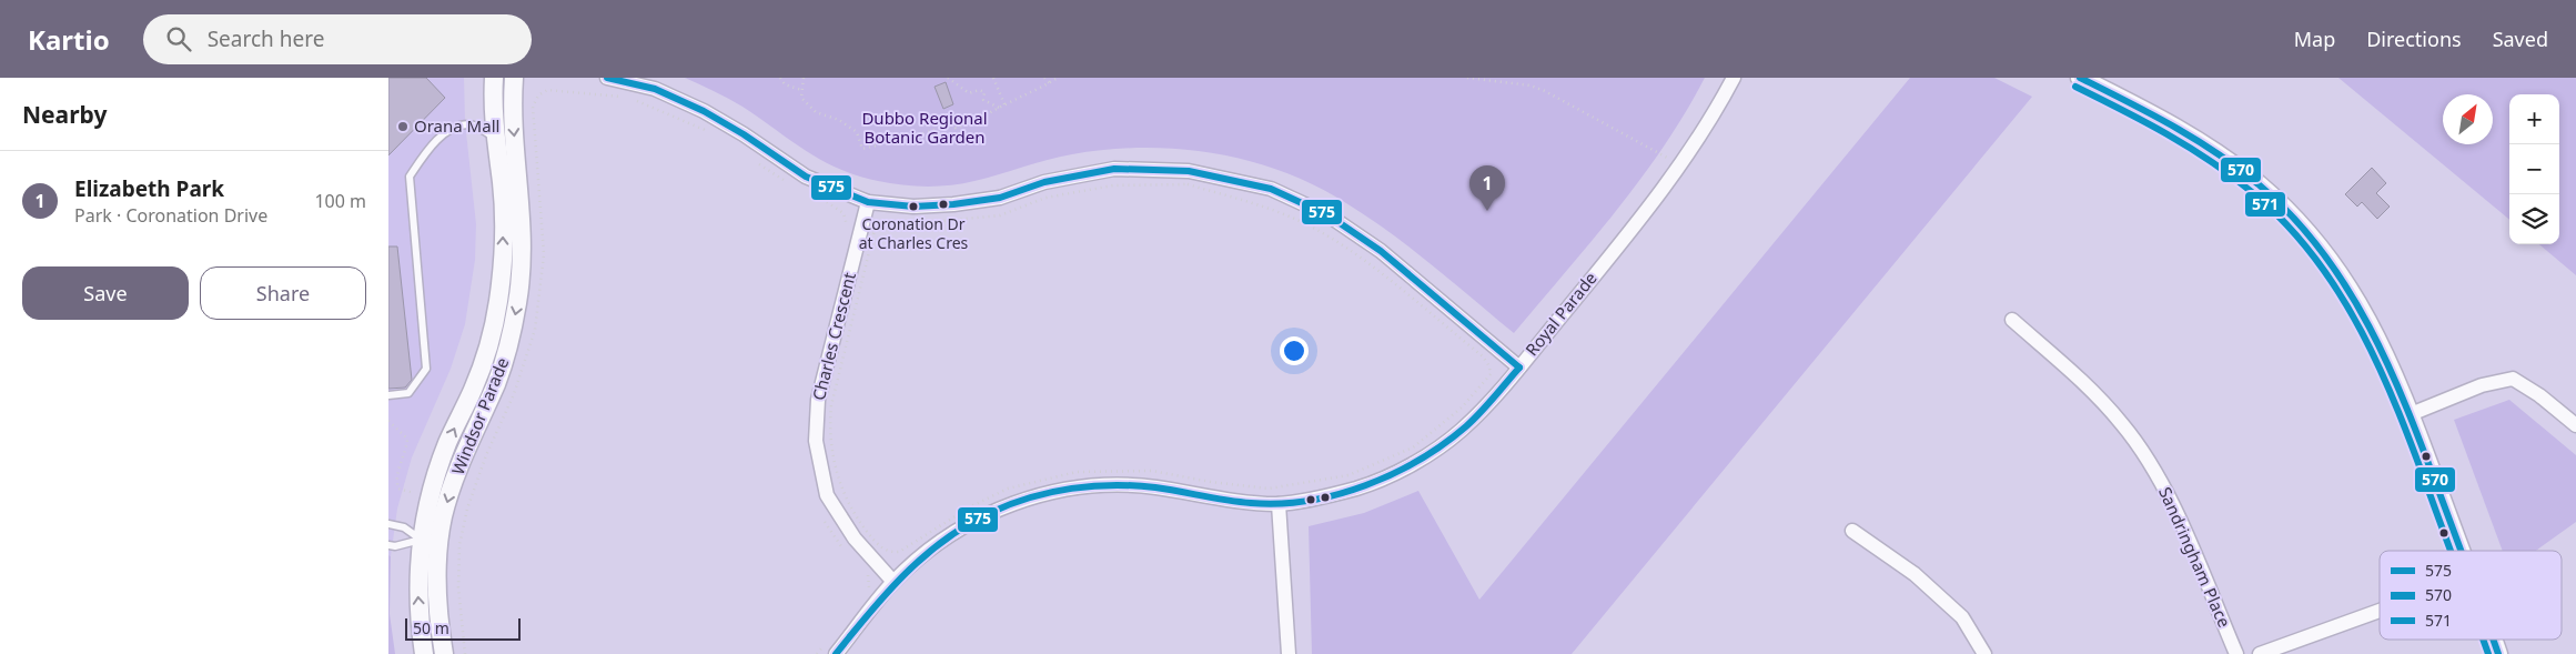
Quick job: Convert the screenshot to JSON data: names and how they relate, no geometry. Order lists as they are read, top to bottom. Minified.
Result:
{"streets":{"street":["Royal Parade","Charles Crescent","Windsor Parade","Sandringham Place"]},"crossings":[["Royal Parade","Charles Crescent"]],"parks":["Dubbo Regional Botanic Garden"],"places":["Orana Mall","Coronation Dr at Charles Cres"],"lines":["transit line 575","transit line 570","transit line 571"],"legend":["575","570","571"],"scale_bar":"50 m","north":"top right","page":{"header":"Kartio","search":"Search here","nav":["Map","Directions","Saved"],"heading":"Nearby","map_buttons":["+","−"],"list":[{"mark":"1","name":"Elizabeth Park","note":"Park · Coronation Drive","value":"100 m"}],"pins":"1","buttons":["Save","Share"],"scale":"50 m"}}
